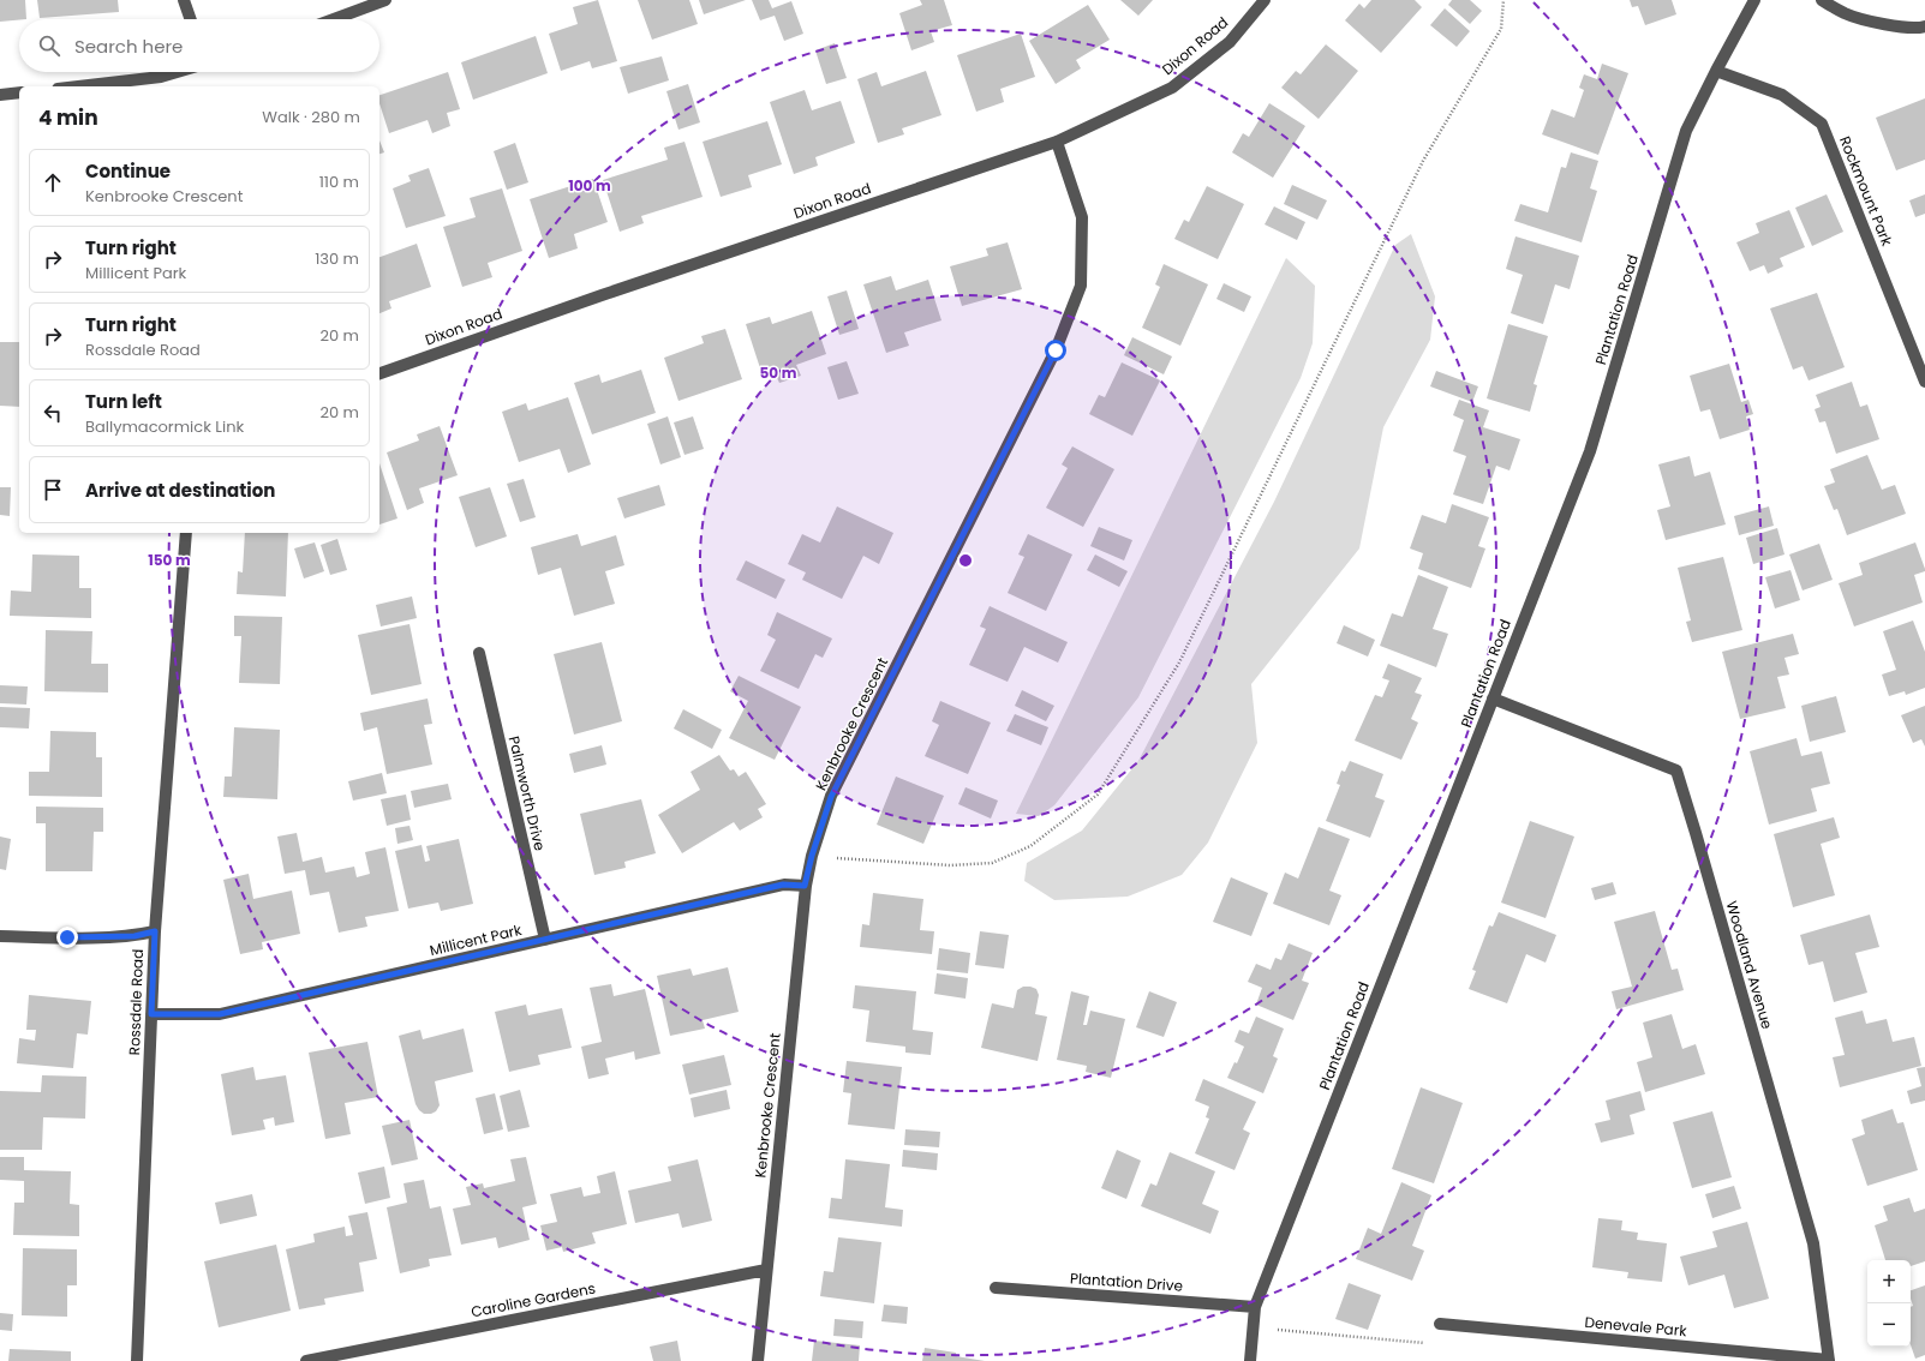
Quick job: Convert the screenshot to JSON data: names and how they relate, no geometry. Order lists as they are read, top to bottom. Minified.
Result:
{"streets":{"street":["Dixon Road","Rockmount Park","Plantation Road","Kenbrooke Crescent","Palmworth Drive","Millicent Park","Woodland Avenue","Rossdale Road","Plantation Drive","Caroline Gardens","Denevale Park"]},"crossings":[["Dixon Road","Kenbrooke Crescent"],["Rockmount Park","Plantation Road"],["Plantation Road","Woodland Avenue"],["Plantation Road","Plantation Drive"],["Kenbrooke Crescent","Millicent Park"],["Kenbrooke Crescent","Caroline Gardens"],["Palmworth Drive","Millicent Park"],["Millicent Park","Rossdale Road"],["Woodland Avenue","Denevale Park"]],"page":{"search":"Search here","heading":["4 min","Walk · 280 m"],"list":[["Continue","Kenbrooke Crescent","110 m"],["Turn right","Millicent Park","130 m"],["Turn right","Rossdale Road","20 m"],["Turn left","Ballymacormick Link","20 m"],"Arrive at destination"],"map_buttons":["+","−"]},"rings":["100 m","50 m","150 m"]}
